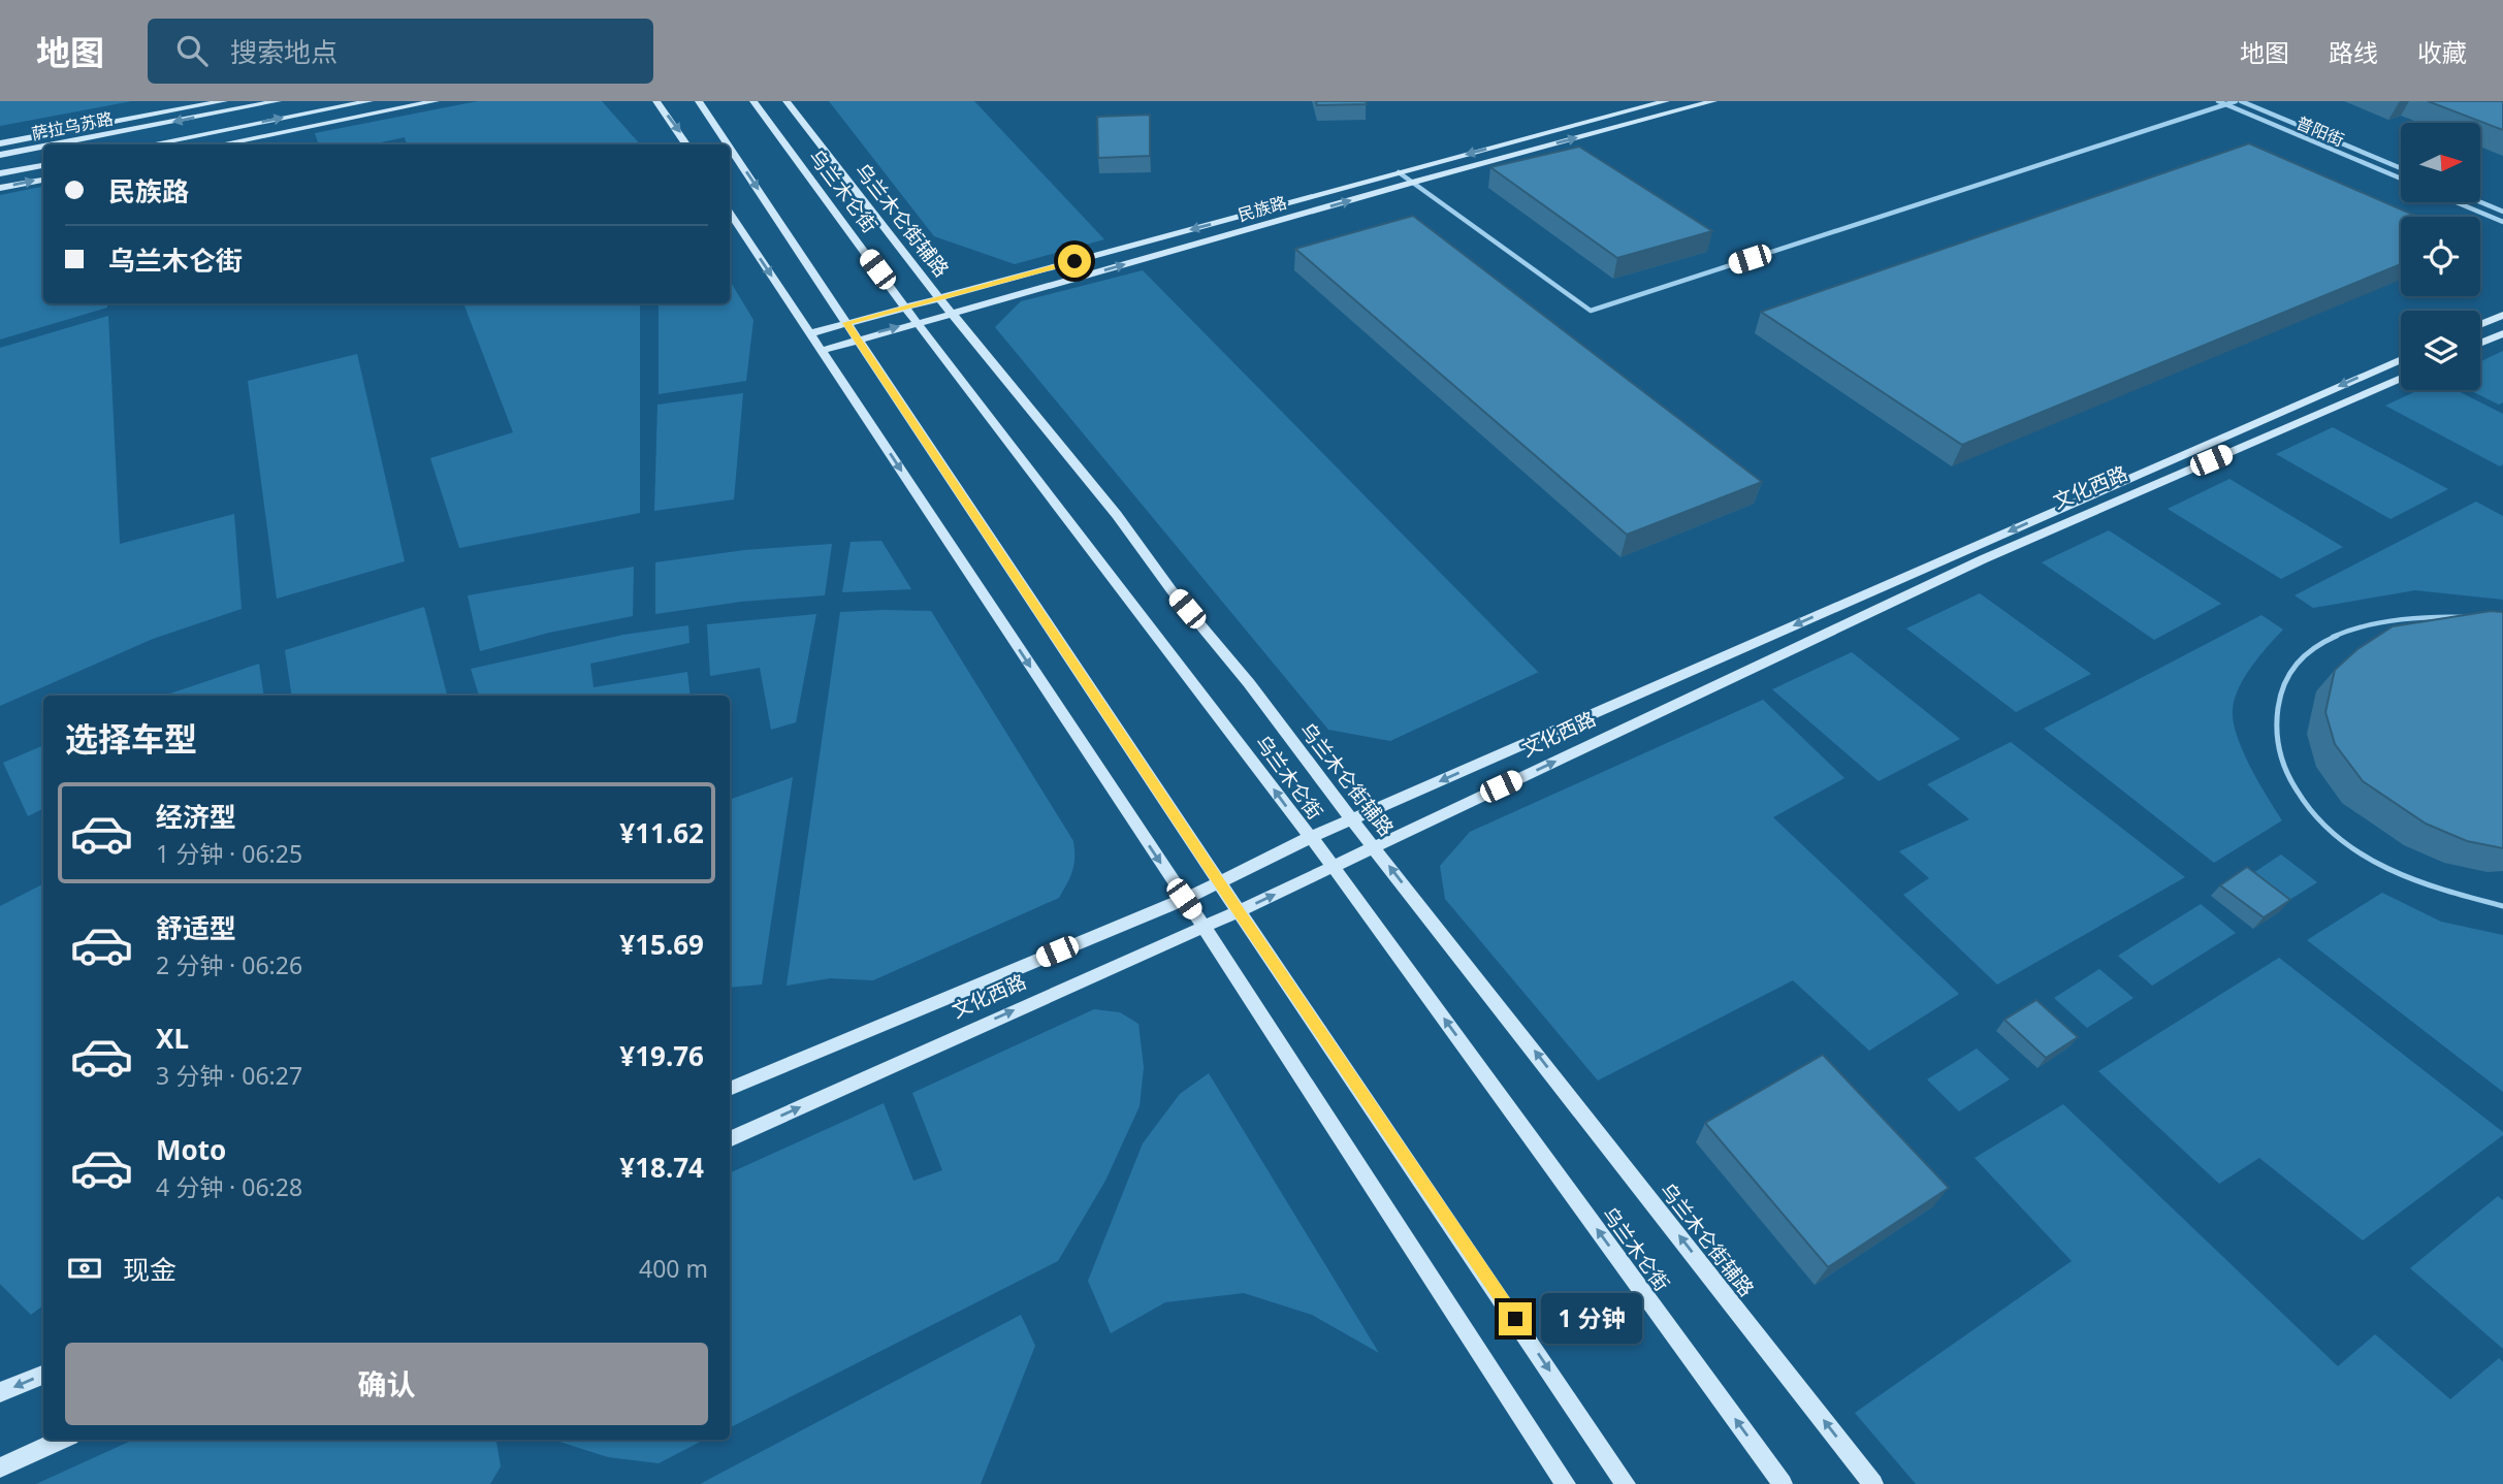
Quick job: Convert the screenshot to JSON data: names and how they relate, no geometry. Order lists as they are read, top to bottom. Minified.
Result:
{"streets":{"street":["萨拉乌苏路","普阳街","乌兰木仑街","民族路","乌兰木仑街辅路","文化西路"]},"crossings":[["乌兰木仑街","民族路"],["乌兰木仑街","文化西路"],["民族路","乌兰木仑街辅路"],["乌兰木仑街辅路","文化西路"]],"one_way":["乌兰木仑街辅路"],"north":"right","page":{"header":"地图","search":"搜索地点","nav":["地图","路线","收藏"],"banner":["民族路","乌兰木仑街"],"heading":"选择车型","list":[{"name":"经济型","note":"1 分钟 · 06:25","value":"¥11.62"},{"name":"舒适型","note":"2 分钟 · 06:26","value":"¥15.69"},{"name":"XL","note":"3 分钟 · 06:27","value":"¥19.76"},{"name":"Moto","note":"4 分钟 · 06:28","value":"¥18.74"}],"pay":["现金","400 m"],"bubble":"1 分钟","buttons":"确认"}}
